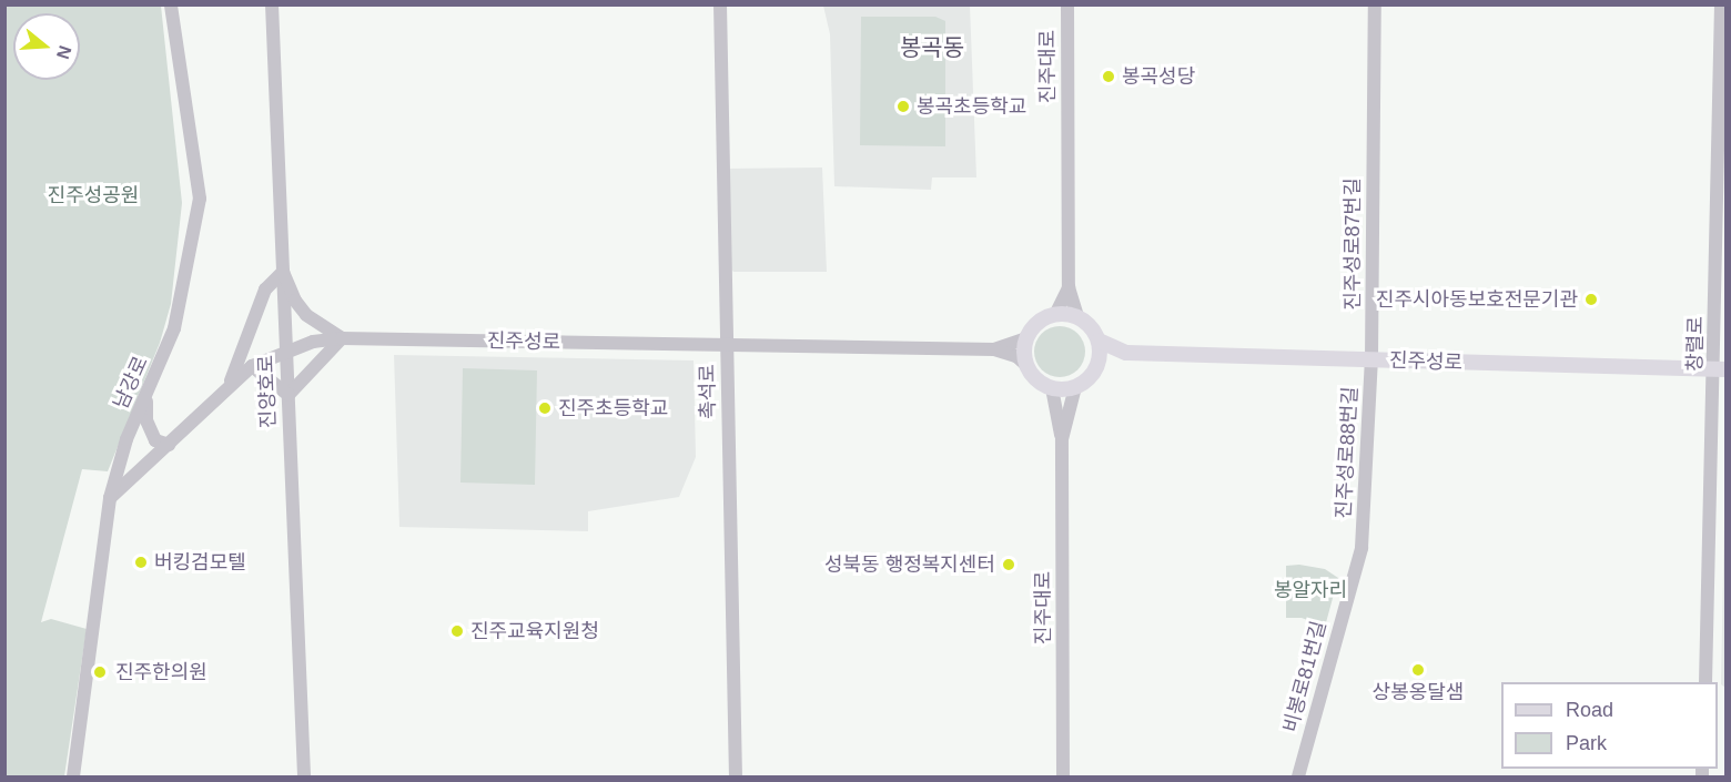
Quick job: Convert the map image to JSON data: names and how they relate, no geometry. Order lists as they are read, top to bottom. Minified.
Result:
{"streets":{"main road":["진주성로"],"street":["진주대로","진주성로87번길","창렬로","남강로","진양호로","촉석로","진주성로88번길","비봉로81번길"]},"crossings":[["진주성로87번길","진주성로"],["진주성로87번길","진주성로88번길"],["진주성로","창렬로"],["진주성로","남강로"],["진주성로","진양호로"],["진주성로","촉석로"],["진주성로","진주성로88번길"],["진주성로88번길","비봉로81번길"]],"districts":["봉곡동"],"parks":["진주성공원","봉알자리"],"places":["봉곡성당","봉곡초등학교","진주시아동보호전문기관","진주초등학교","버킹검모텔","성북동 행정복지센터","진주교육지원청","상봉옹달샘","진주한의원"],"legend":["Road","Park"],"north":"right"}
